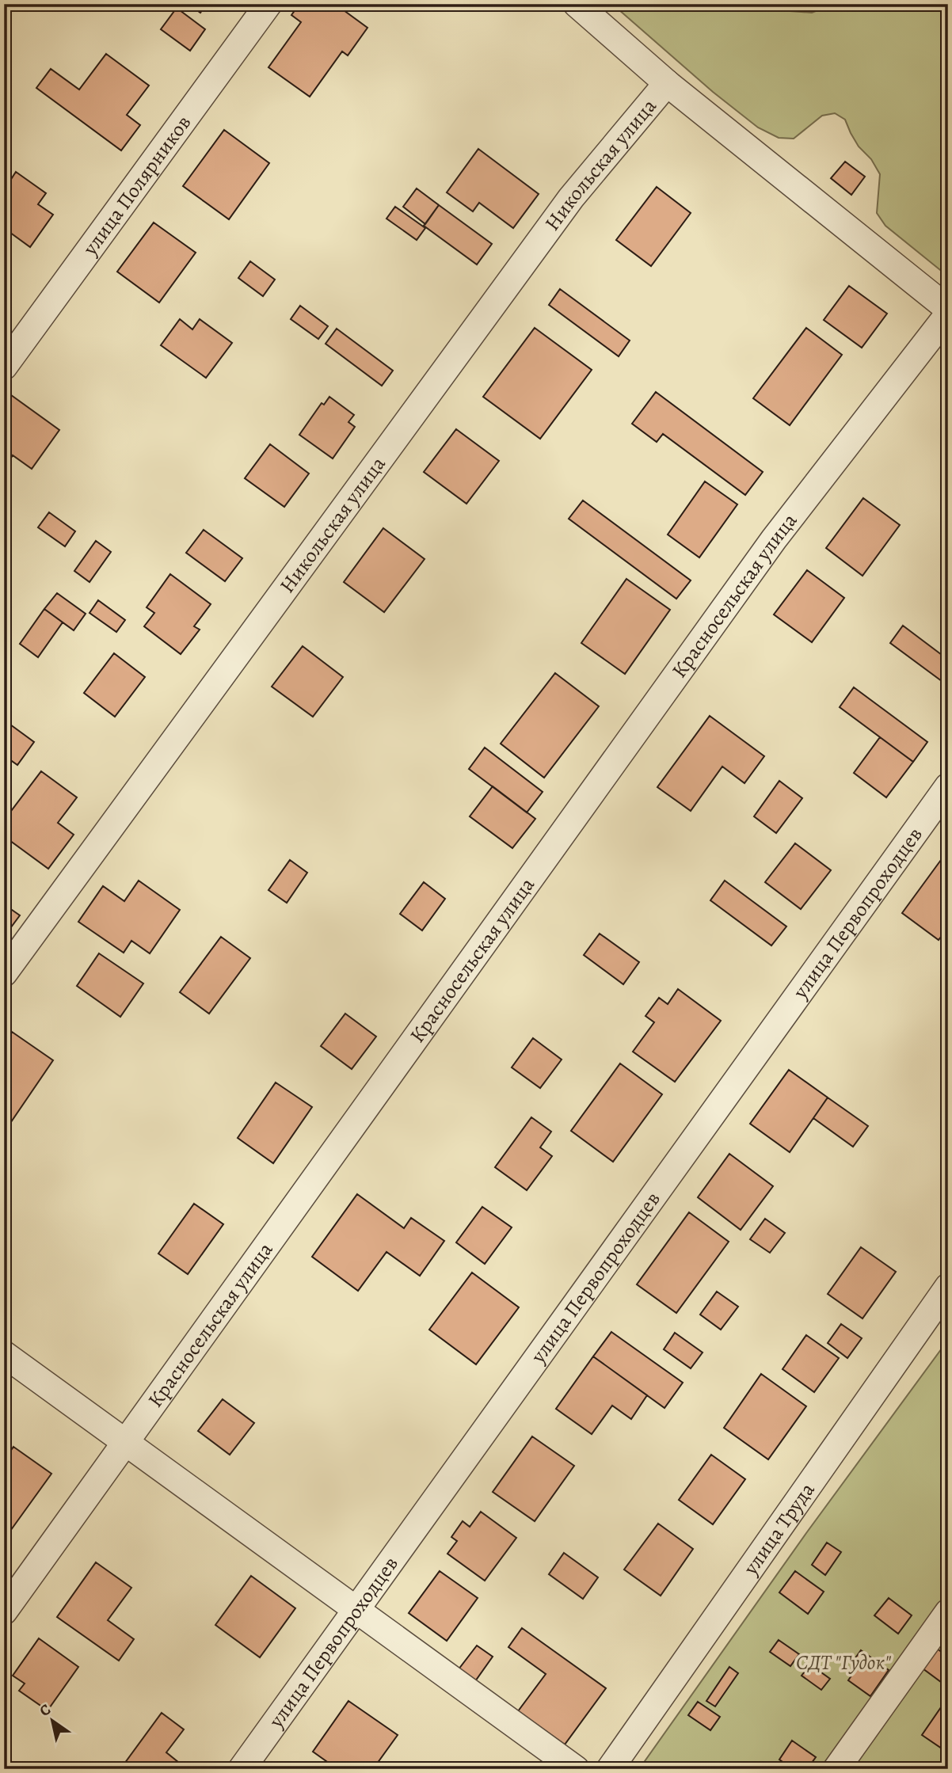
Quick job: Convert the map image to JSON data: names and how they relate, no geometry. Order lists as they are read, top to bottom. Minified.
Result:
{"streets":{"street":["Никольская улица","улица Полярников","Красносельская улица","улица Первопроходцев","улица Труда"]},"parks":["СДТ \"Гудок\""],"north":"top left"}
